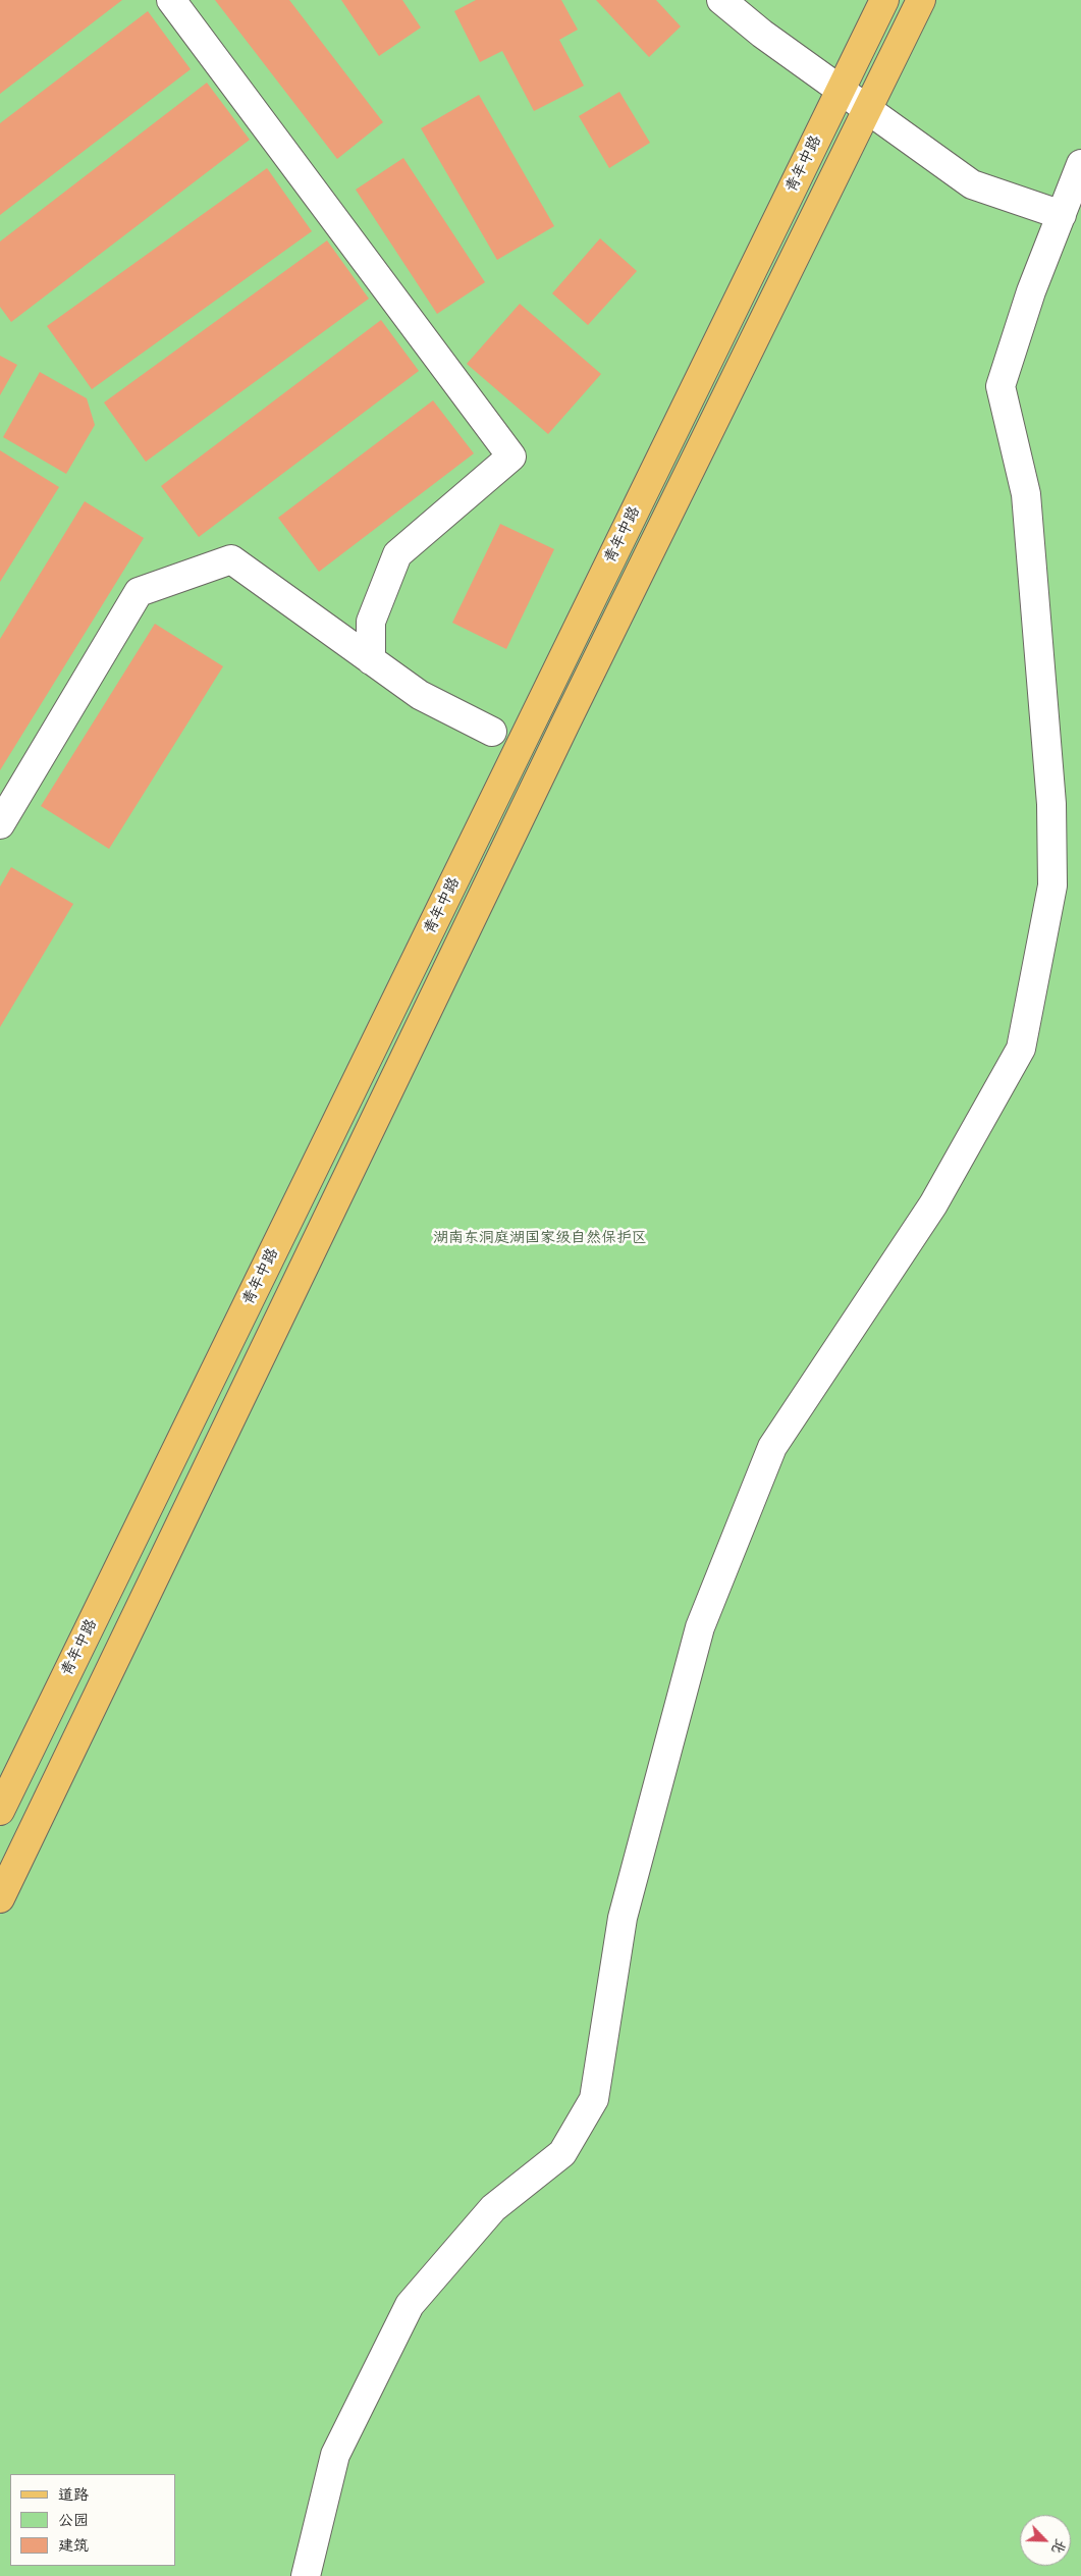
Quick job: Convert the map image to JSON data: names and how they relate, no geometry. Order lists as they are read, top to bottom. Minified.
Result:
{"streets":{"main road":["青年中路"]},"parks":["湖南东洞庭湖国家级自然保护区"],"legend":["道路","公园","建筑"],"north":"bottom right"}
